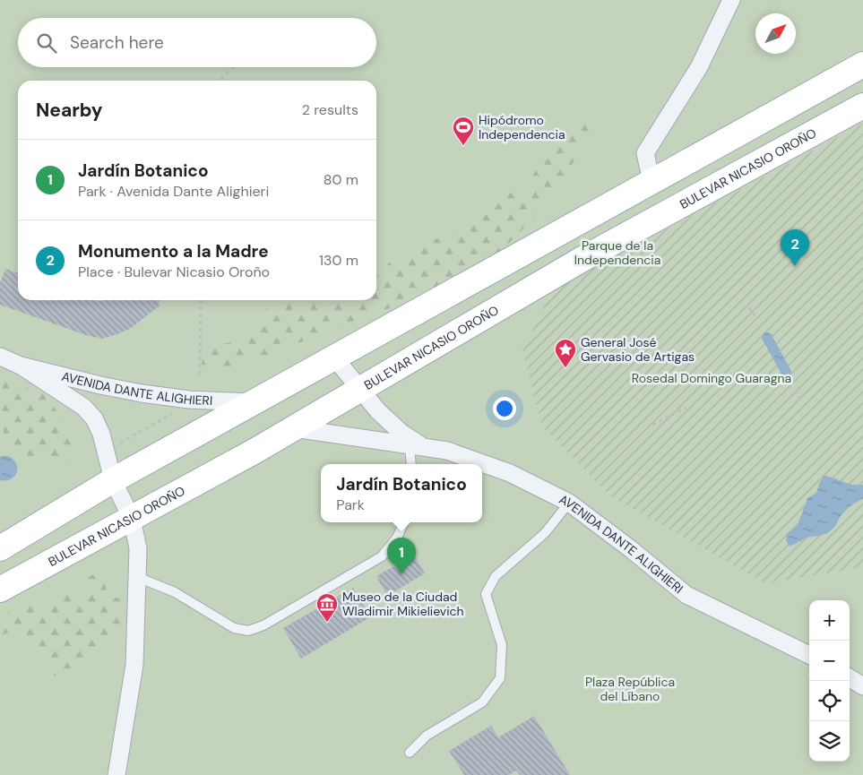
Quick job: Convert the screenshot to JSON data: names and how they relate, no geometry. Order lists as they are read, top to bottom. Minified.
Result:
{"streets":{"main road":["BULEVAR NICASIO OROÑO"],"street":["AVENIDA DANTE ALIGHIERI"]},"crossings":[["BULEVAR NICASIO OROÑO","AVENIDA DANTE ALIGHIERI"]],"parks":["Parque de la Independencia","Rosedal Domingo Guaragna","Plaza República del Líbano"],"places":{"sports":["Hipódromo Independencia"],"place":["General José Gervasio de Artigas"],"museum":["Museo de la Ciudad Wladimir Mikielievich"]},"north":"top right","page":{"search":"Search here","heading":["Nearby","2 results"],"list":[{"mark":"1","name":"Jardín Botanico","note":"Park · Avenida Dante Alighieri","value":"80 m"},{"mark":"2","name":"Monumento a la Madre","note":"Place · Bulevar Nicasio Oroño","value":"130 m"}],"pins":["2","1"],"popup":["Jardín Botanico","Park"],"map_buttons":["+","−"]}}
